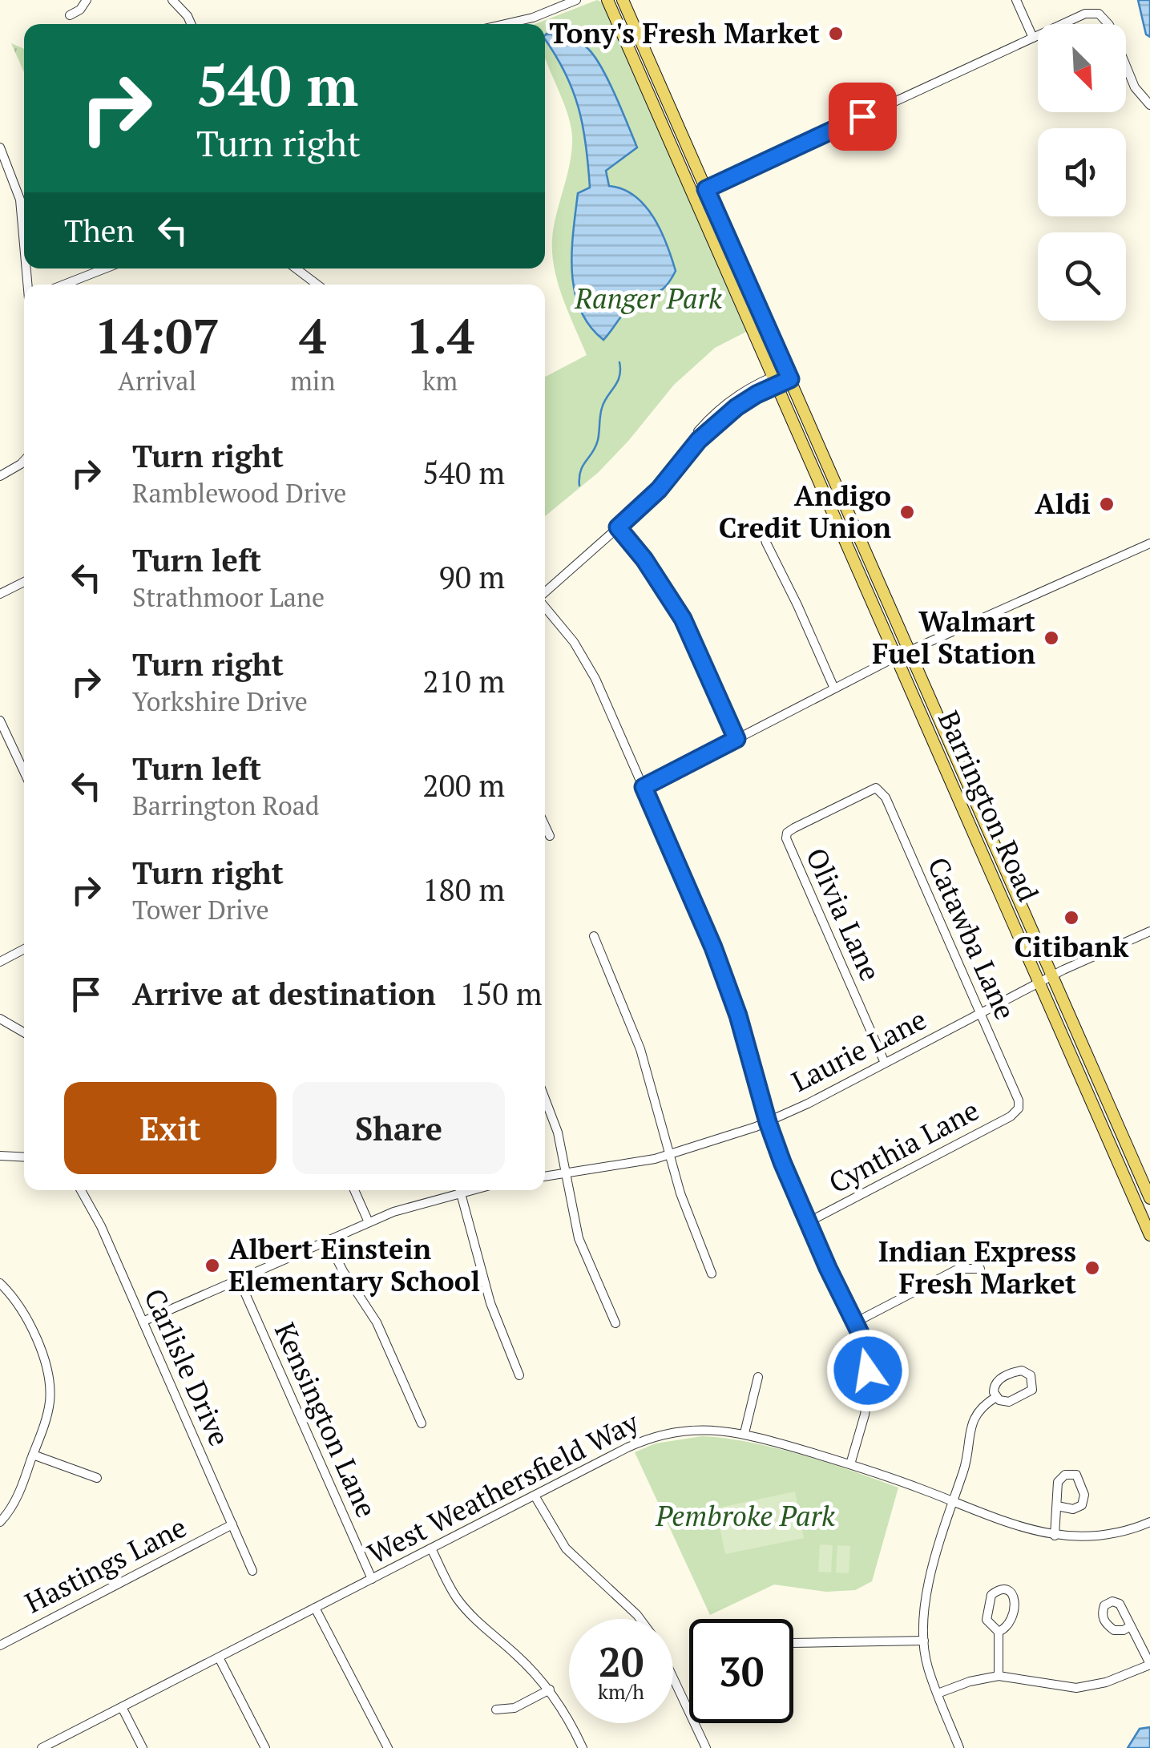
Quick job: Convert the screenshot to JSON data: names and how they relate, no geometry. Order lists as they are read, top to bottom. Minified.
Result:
{"streets":{"main road":["Barrington Road"],"street":["Olivia Lane","Catawba Lane","Laurie Lane","Cynthia Lane","Carlisle Drive","Kensington Lane","West Weathersfield Way","Hastings Lane"]},"crossings":[["Barrington Road","Laurie Lane"],["Olivia Lane","Catawba Lane"],["Olivia Lane","Laurie Lane"],["Catawba Lane","Laurie Lane"],["Catawba Lane","Cynthia Lane"],["Carlisle Drive","Hastings Lane"],["Kensington Lane","West Weathersfield Way"]],"parks":["Ranger Park","Pembroke Park"],"places":["Tony's Fresh Market","Aldi","Andigo Credit Union","Walmart Fuel Station","Citibank","Albert Einstein Elementary School","Indian Express Fresh Market"],"north":"bottom right","page":{"turn":["540 m","Turn right"],"then":"Then","eta":["14:07","Arrival","4","min","1.4","km"],"list":[{"name":"Turn right","note":"Ramblewood Drive","value":"540 m"},{"name":"Turn left","note":"Strathmoor Lane","value":"90 m"},{"name":"Turn right","note":"Yorkshire Drive","value":"210 m"},{"name":"Turn left","note":"Barrington Road","value":"200 m"},{"name":"Turn right","note":"Tower Drive","value":"180 m"},{"name":"Arrive at destination","value":"150 m"}],"buttons":["Exit","Share"],"speed":"20 km/h","limit":"30"}}
